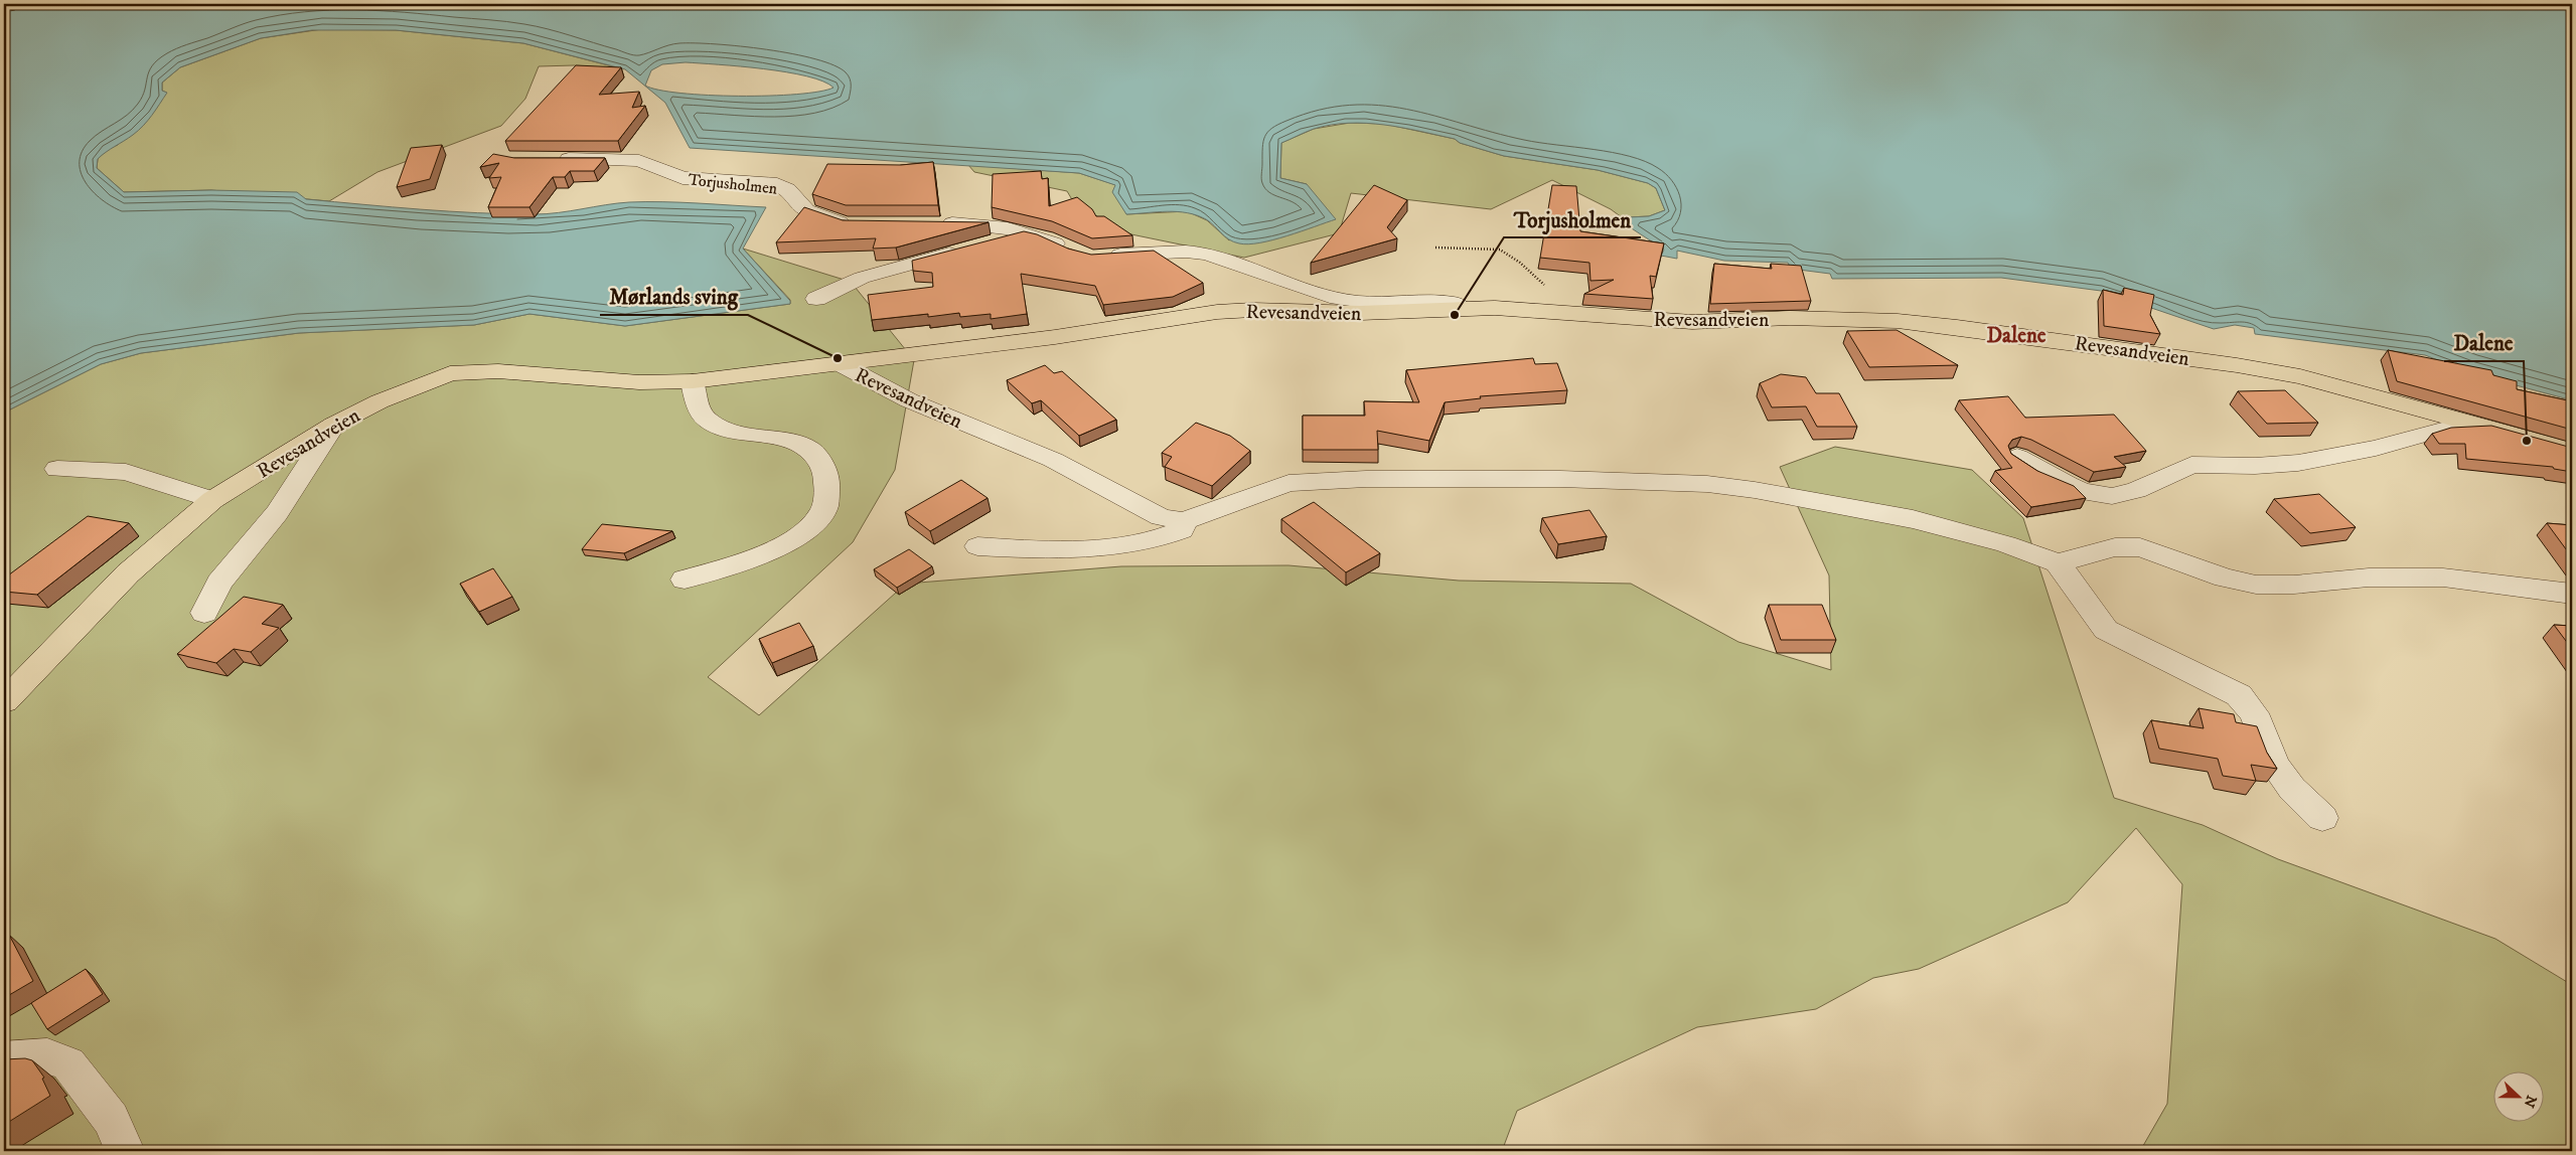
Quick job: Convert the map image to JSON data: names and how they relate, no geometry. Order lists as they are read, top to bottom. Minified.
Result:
{"streets":{"main road":["Revesandveien"],"street":["Torjusholmen"]},"districts":["Dalene"],"places":["Torjusholmen","Mørlands sving","Dalene"],"north":"right"}
